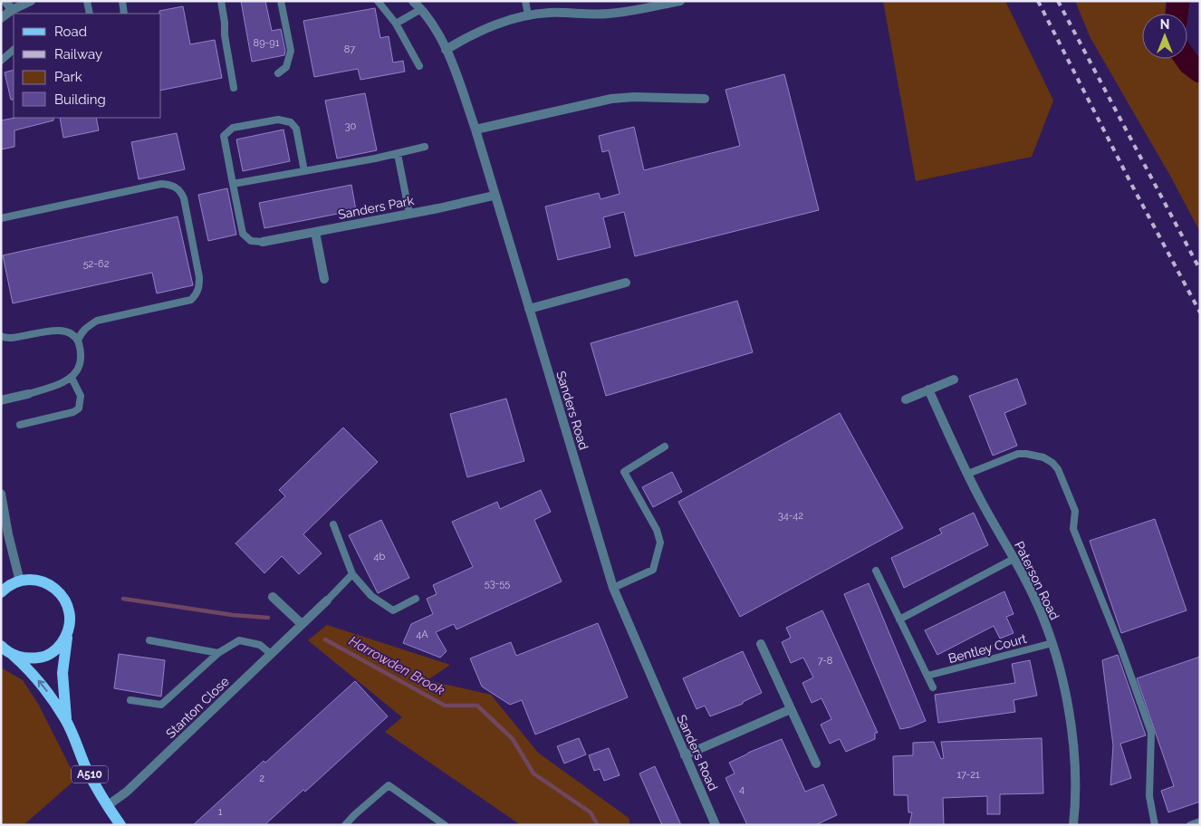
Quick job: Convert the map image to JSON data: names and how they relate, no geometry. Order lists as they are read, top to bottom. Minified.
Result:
{"streets":{"main road":["A510"],"street":["Sanders Park","Sanders Road","Paterson Road","Stanton Close"],"lane":["Bentley Court"]},"crossings":[["Sanders Park","Sanders Road"],["Paterson Road","Bentley Court"],["Stanton Close","A510"]],"water":["Harrowden Brook"],"house_numbers":["89-91","87","30","52-62","34-42","4b","53-55","4A","7-8","17-21","2","4","1"],"legend":["Road","Railway","Park","Building"],"north":"top"}
